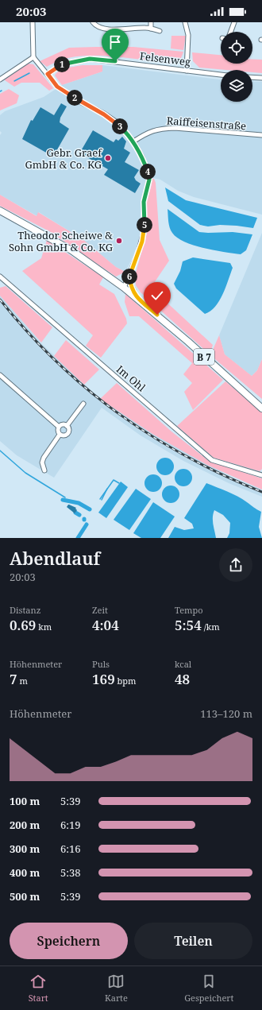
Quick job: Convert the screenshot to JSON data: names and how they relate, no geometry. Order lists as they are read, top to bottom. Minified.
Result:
{"streets":{"main road":["B 7"],"street":["Felsenweg","Raiffeisenstraße","Im Ohl"]},"places":["Gebr. Graef GmbH & Co. KG","Theodor Scheiwe & Sohn GmbH & Co. KG"],"page":{"status":"20:03","pins":["1","2","3","4","5","6"],"heading":["Abendlauf","20:03"],"stats":[["Distanz","0.69 km"],["Zeit","4:04"],["Tempo","5:54 /km"],["Höhenmeter","7 m"],["Puls","169 bpm"],["kcal","48"]],"chart":["Höhenmeter","113–120 m"],"list":[{"name":"100 m","note":"5:39"},{"name":"200 m","note":"6:19"},{"name":"300 m","note":"6:16"},{"name":"400 m","note":"5:38"},{"name":"500 m","note":"5:39"}],"buttons":["Speichern","Teilen"],"tabs":["Start","Karte","Gespeichert"]}}
